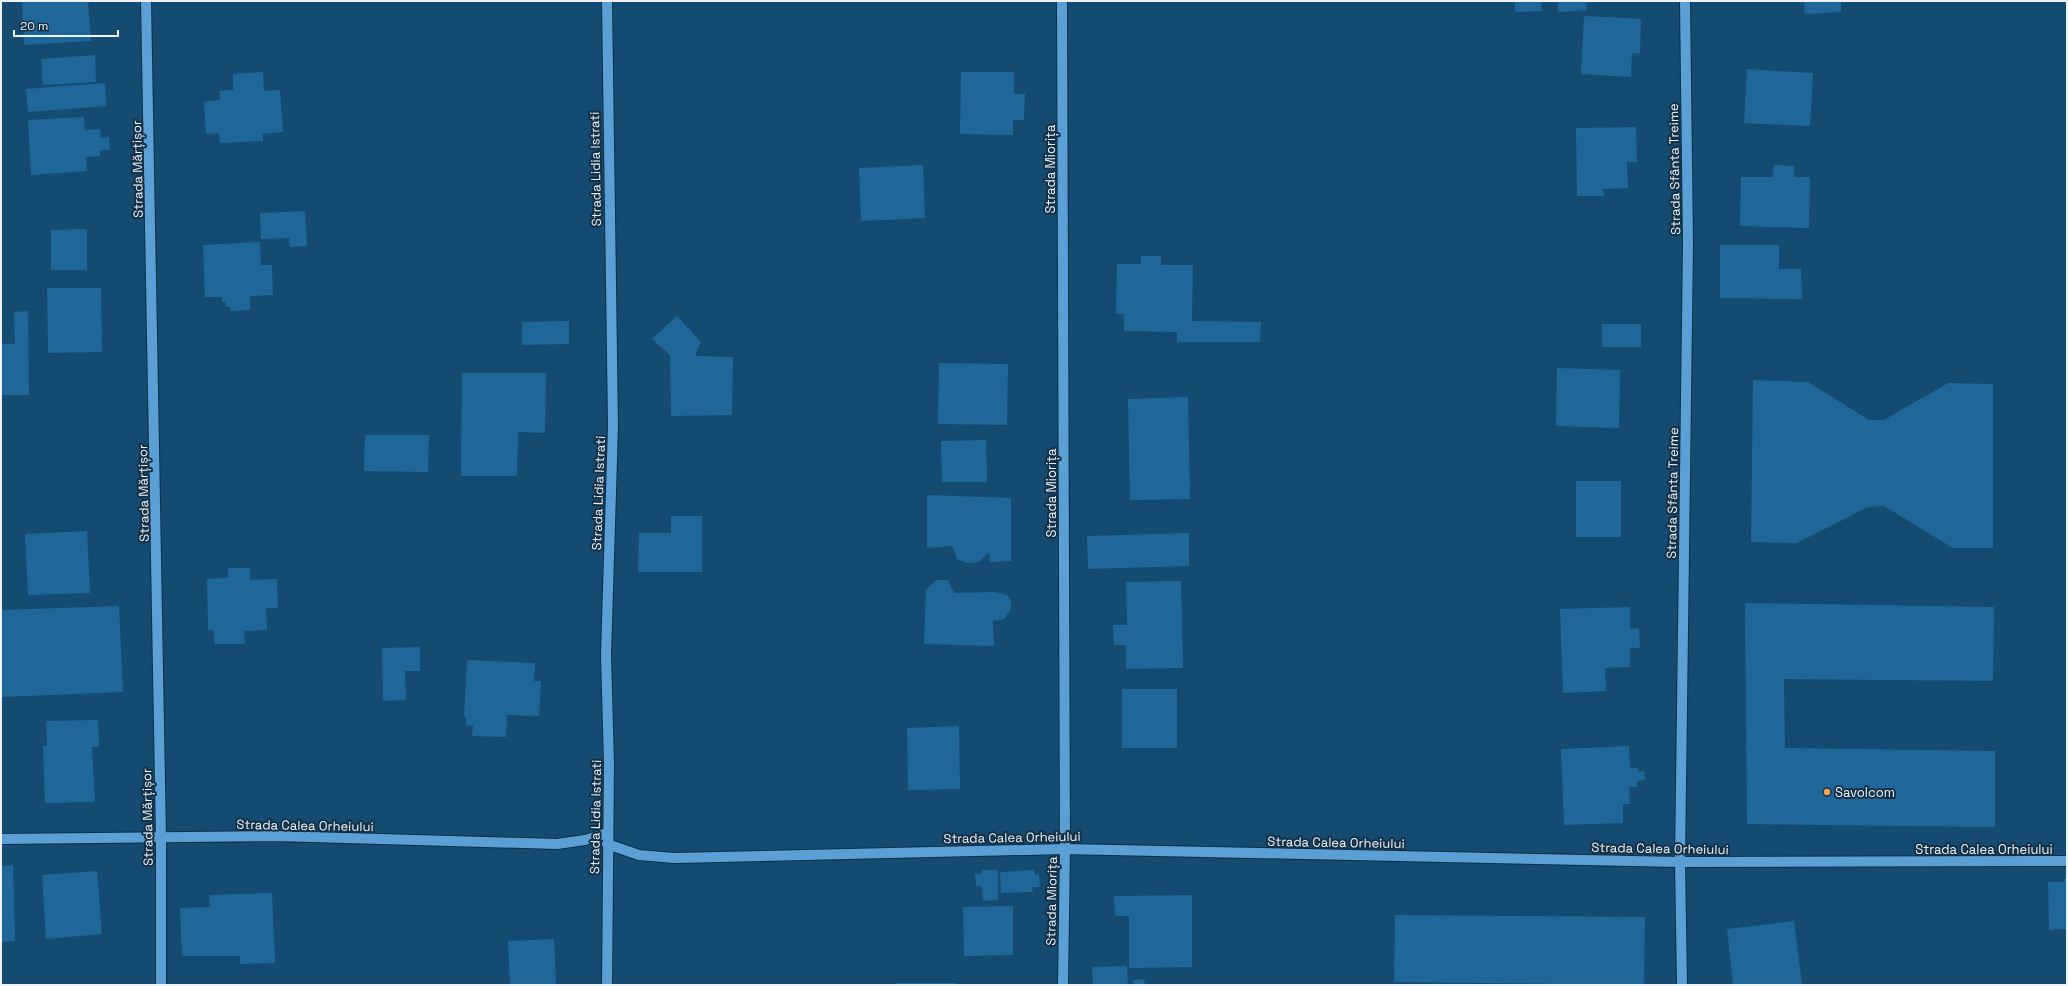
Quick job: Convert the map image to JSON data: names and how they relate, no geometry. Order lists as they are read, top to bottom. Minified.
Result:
{"streets":{"street":["Strada Mărțișor","Strada Lidia Istrati","Strada Miorița","Strada Sfânta Treime","Strada Calea Orheiului"]},"crossings":[["Strada Mărțișor","Strada Calea Orheiului"],["Strada Lidia Istrati","Strada Calea Orheiului"],["Strada Miorița","Strada Calea Orheiului"],["Strada Sfânta Treime","Strada Calea Orheiului"]],"places":["Savolcom"],"scale_bar":"20 m"}
